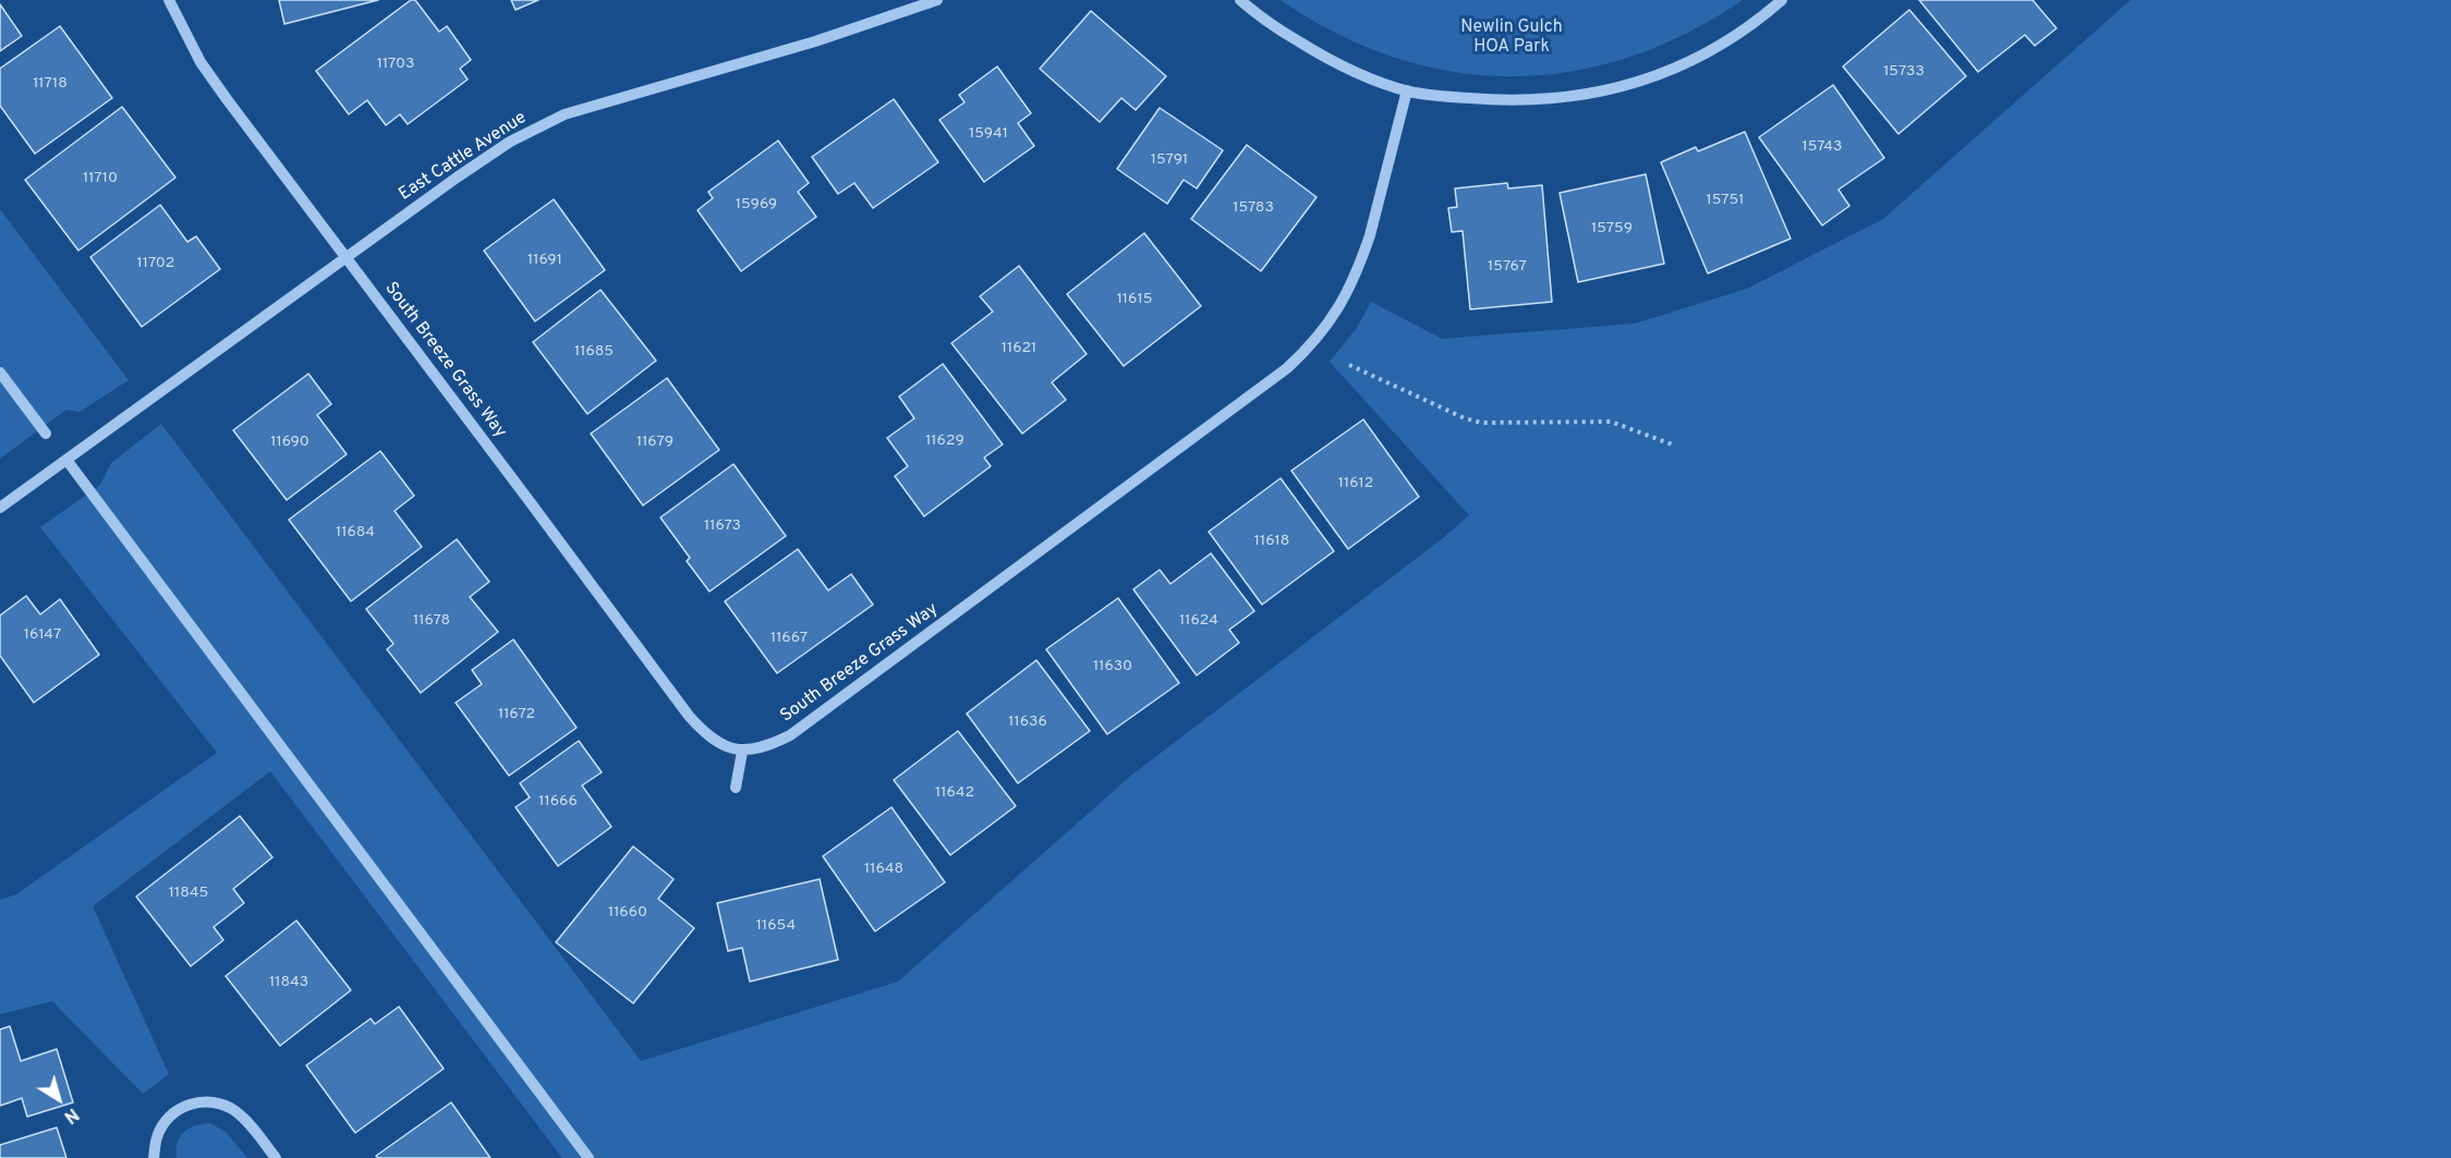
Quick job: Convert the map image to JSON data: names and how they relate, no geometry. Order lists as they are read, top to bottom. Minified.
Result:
{"streets":{"street":["East Cattle Avenue","South Breeze Grass Way"]},"crossings":[["East Cattle Avenue","South Breeze Grass Way"]],"parks":["Newlin Gulch HOA Park"],"house_numbers":["11703","15733","11718","15941","15743","15791","11710","15751","15969","15783","15759","11691","11702","15767","11615","11621","11685","11629","11690","11679","11612","11673","11684","11618","11678","11624","16147","11667","11630","11672","11636","11642","11666","11648","11845","11660","11654","11843"],"north":"bottom right"}
